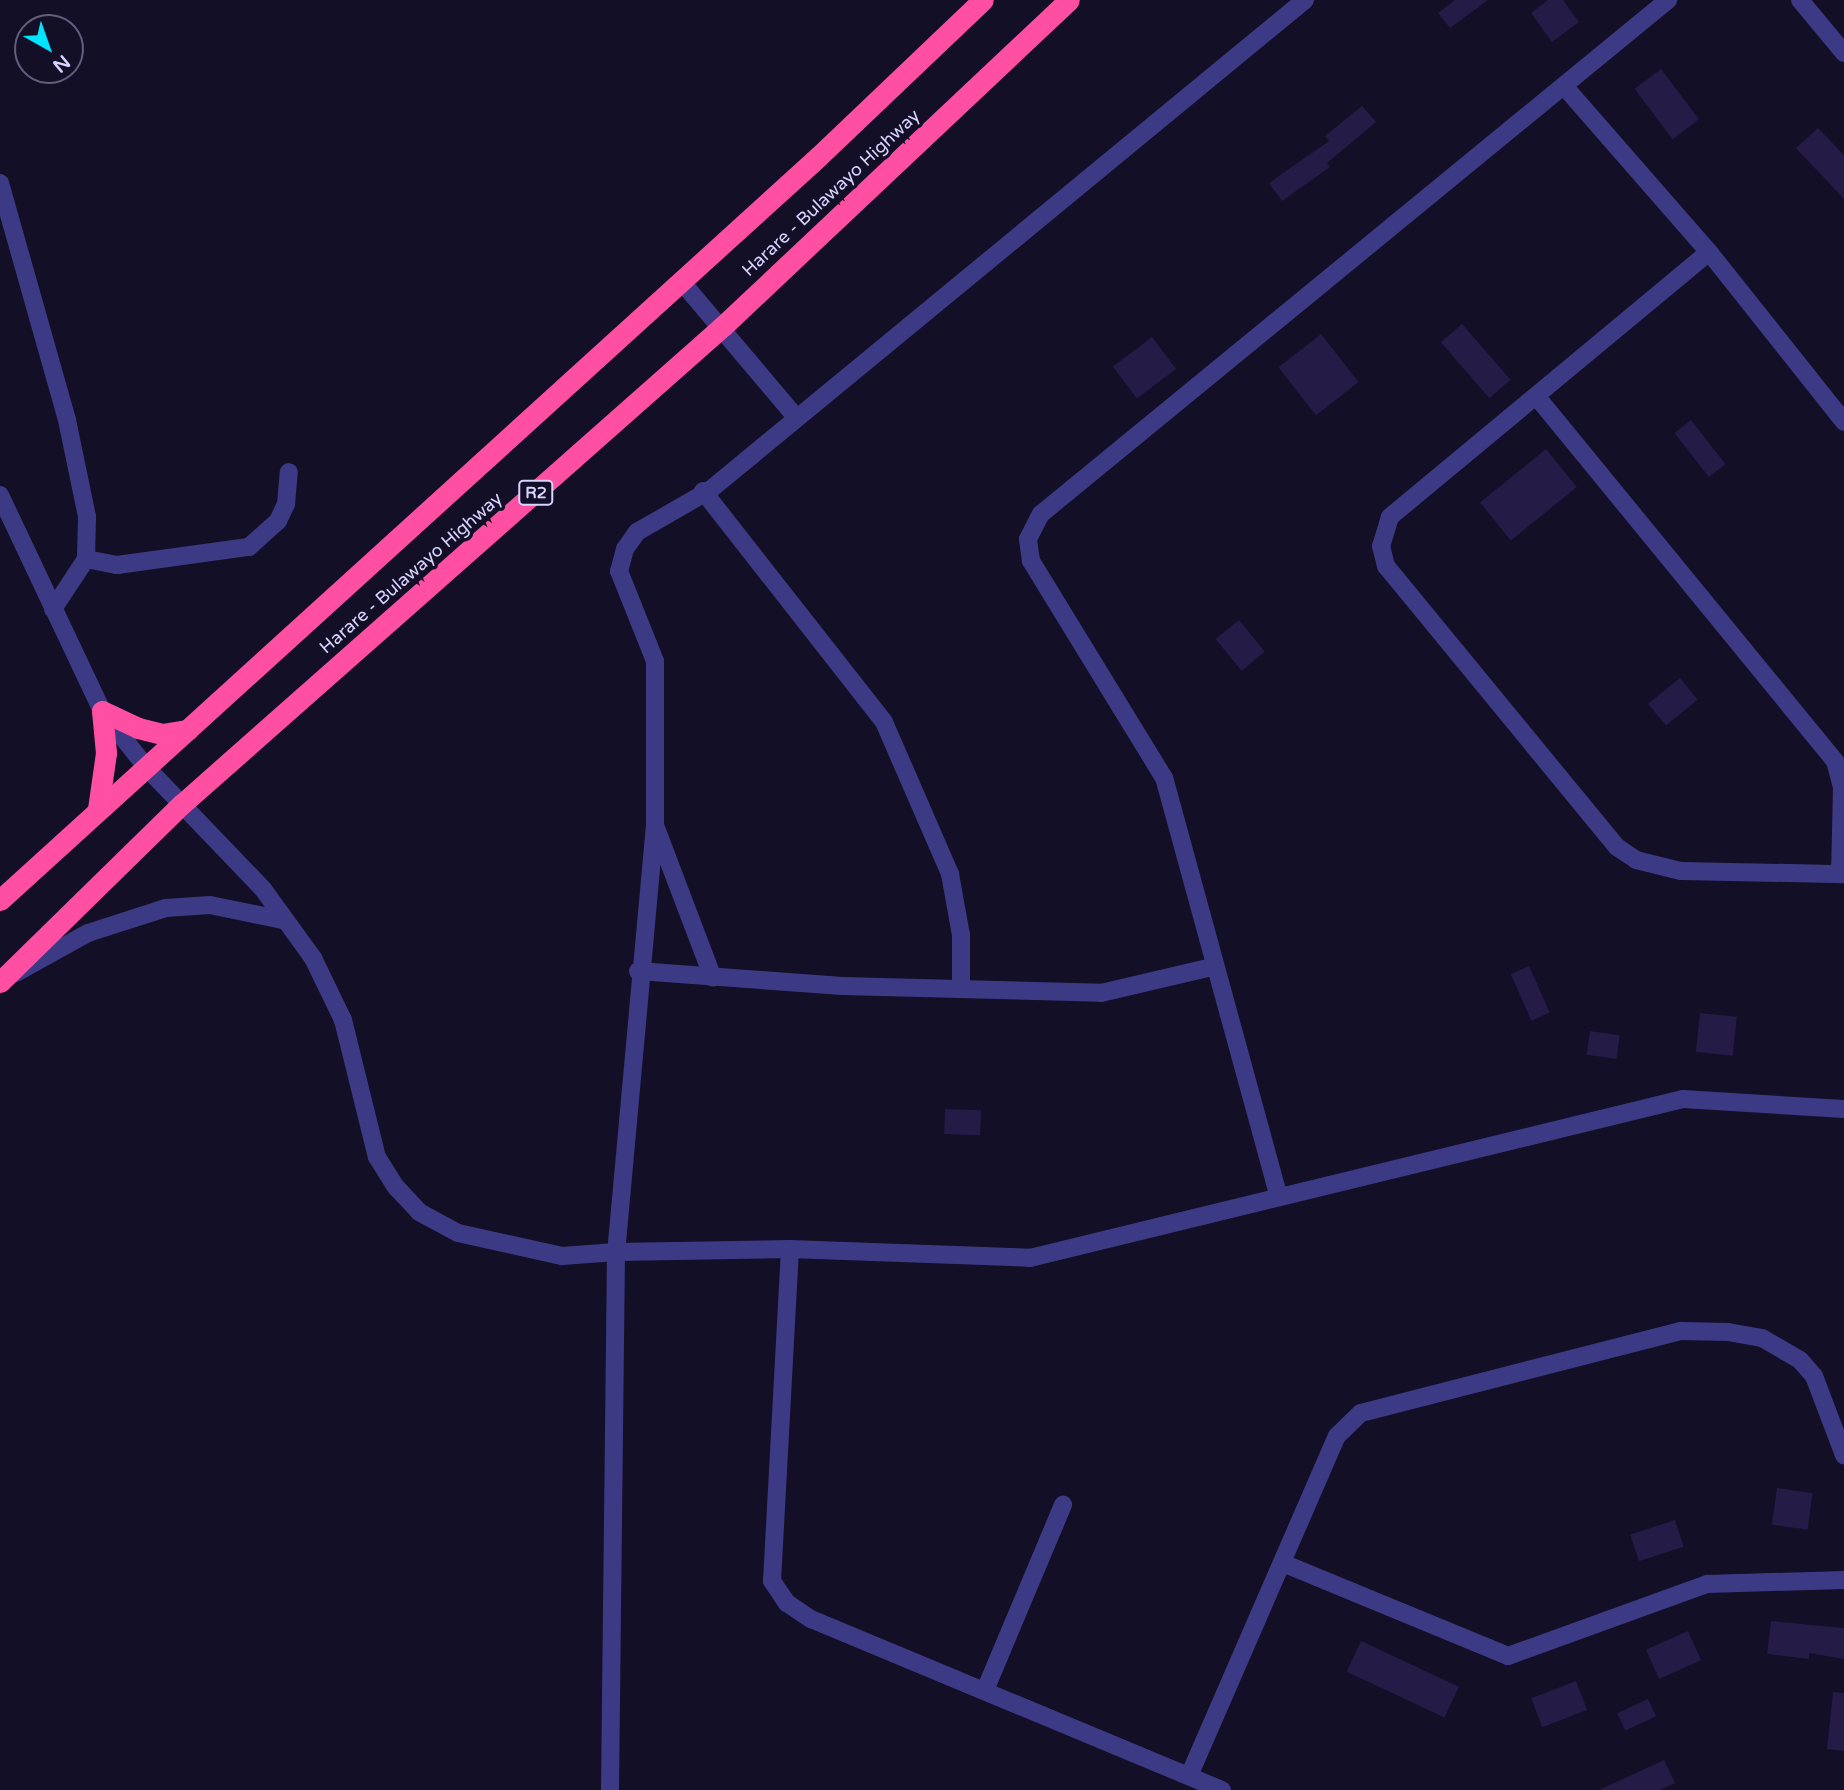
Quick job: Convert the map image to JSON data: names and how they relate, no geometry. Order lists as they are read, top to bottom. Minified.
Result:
{"streets":{"highway":["Harare - Bulawayo Highway","R2"]},"north":"bottom right"}
